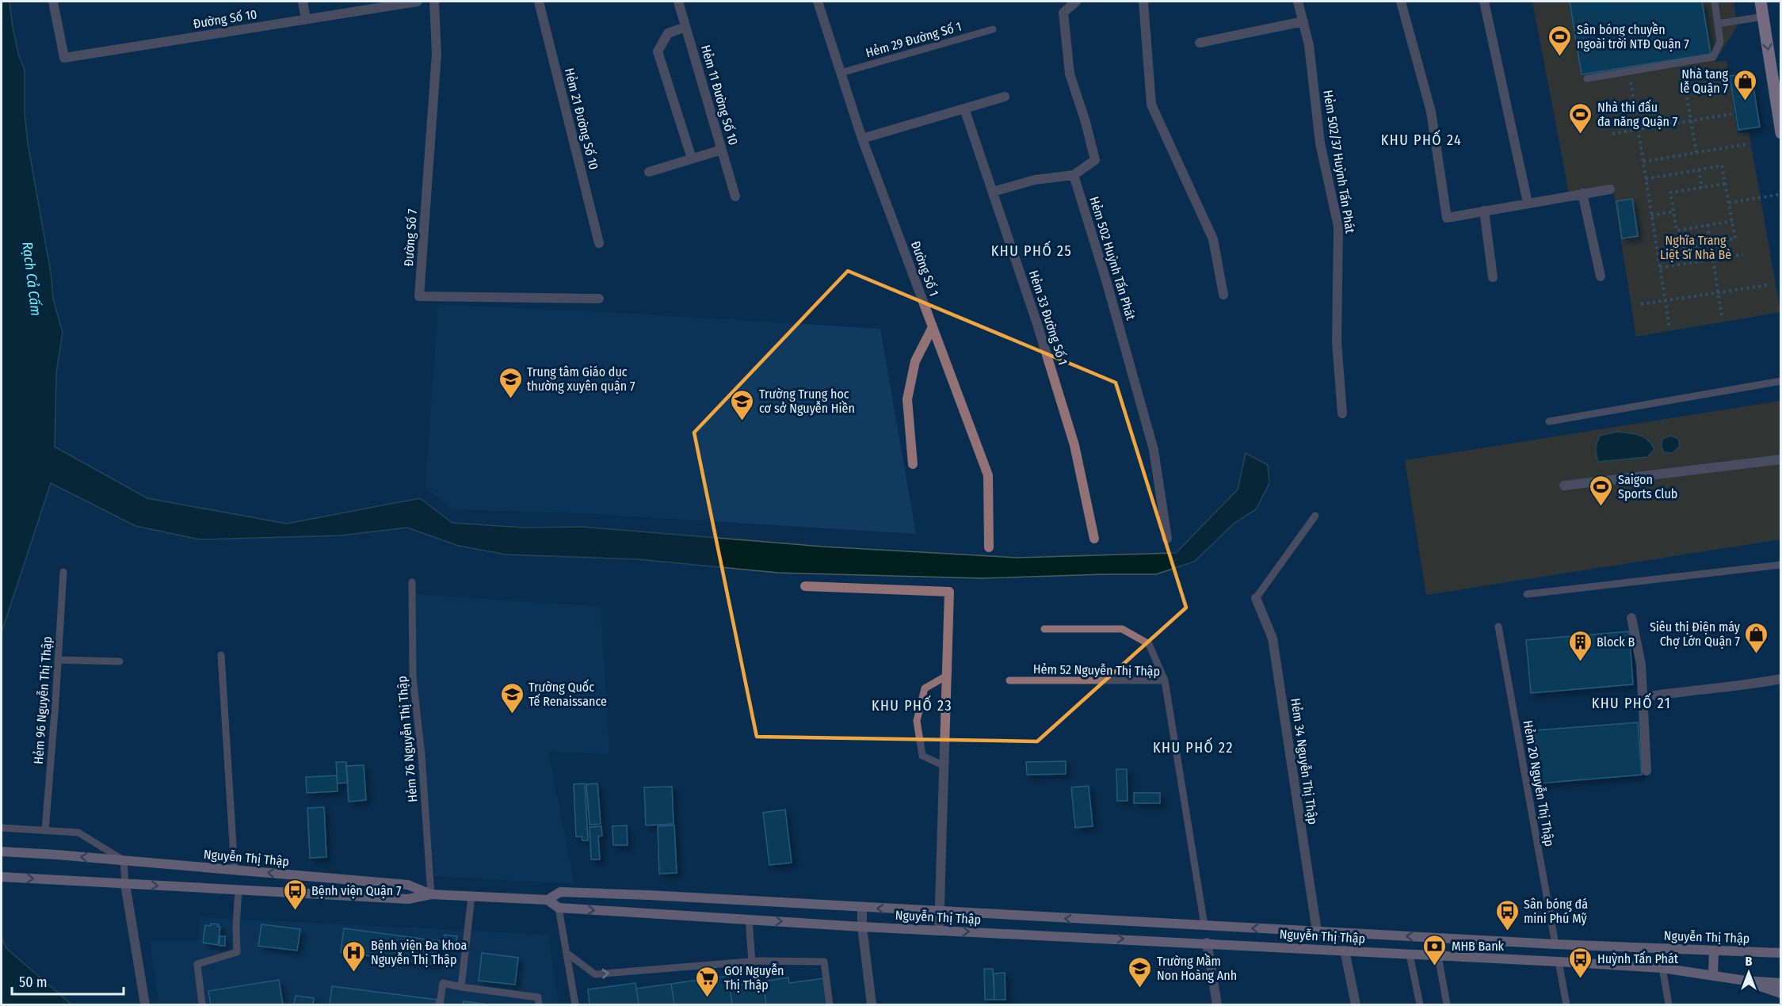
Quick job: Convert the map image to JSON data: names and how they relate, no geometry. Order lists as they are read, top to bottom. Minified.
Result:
{"streets":{"main road":["Nguyễn Thị Thập"],"street":["Đường Số 10","Hẻm 11 Đường Số 10","Hẻm 21 Đường Số 10","Hẻm 502/37 Huỳnh Tấn Phát","Đường Số 7","Hẻm 502 Huỳnh Tấn Phát","Đường Số 1","Hẻm 33 Đường Số 1","Hẻm 34 Nguyễn Thị Thập"],"lane":["Hẻm 29 Đường Số 1","Hẻm 52 Nguyễn Thị Thập","Hẻm 96 Nguyễn Thị Thập","Hẻm 76 Nguyễn Thị Thập","Hẻm 20 Nguyễn Thị Thập"]},"crossings":[["Hẻm 29 Đường Số 1","Đường Số 1"],["Hẻm 52 Nguyễn Thị Thập","Nguyễn Thị Thập"],["Hẻm 76 Nguyễn Thị Thập","Nguyễn Thị Thập"],["Hẻm 34 Nguyễn Thị Thập","Nguyễn Thị Thập"],["Hẻm 20 Nguyễn Thị Thập","Nguyễn Thị Thập"]],"districts":["KHU PHỐ 24","KHU PHỐ 25","KHU PHỐ 21","KHU PHỐ 23","KHU PHỐ 22"],"water":["Rạch Cả Cấm"],"parks":["Nghĩa Trang Liệt Sĩ Nhà Bè"],"places":{"sports":["Sân bóng chuyền ngoài trời NTĐ Quận 7","Nhà thi đấu đa năng Quận 7","Saigon Sports Club"],"shop":["Nhà tang lễ Quận 7","Siêu thị Điện máy Chợ Lớn Quận 7"],"school or university":["Trung tâm Giáo dục thường xuyên quận 7","Trường Trung học cơ sở Nguyễn Hiền","Trường Quốc Tế Renaissance","Trường Mầm Non Hoàng Anh"],"building":["Block B"],"bus stop":["Bệnh viện Quận 7","Sân bóng đá mini Phú Mỹ","Huỳnh Tấn Phát"],"bank":["MHB Bank"],"hospital":["Bệnh viện Đa khoa Nguyễn Thị Thập"],"supermarket":["GO! Nguyễn Thị Thập"]},"scale_bar":"50 m","north":"top"}
